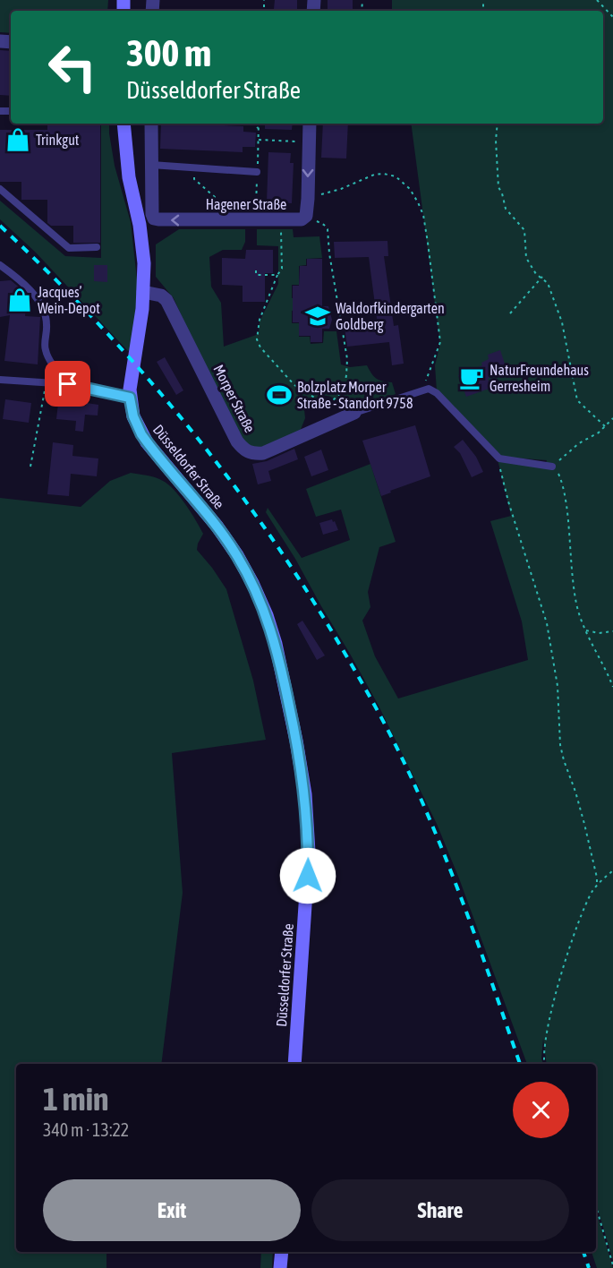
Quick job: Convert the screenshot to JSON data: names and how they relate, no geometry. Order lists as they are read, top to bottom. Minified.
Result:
{"streets":{"main road":["Düsseldorfer Straße"],"street":["Hagener Straße","Morper Straße"]},"places":{"shop":["Trinkgut","Jacques’ Wein-Depot"],"school or university":["Waldorfkindergarten Goldberg"],"cafe":["NaturFreundehaus Gerresheim"],"sports":["Bolzplatz Morper Straße - Standort 9758"]},"page":{"turn":["300 m","Düsseldorfer Straße"],"heading":["1 min","340 m · 13:22"],"buttons":["Exit","Share"]}}
